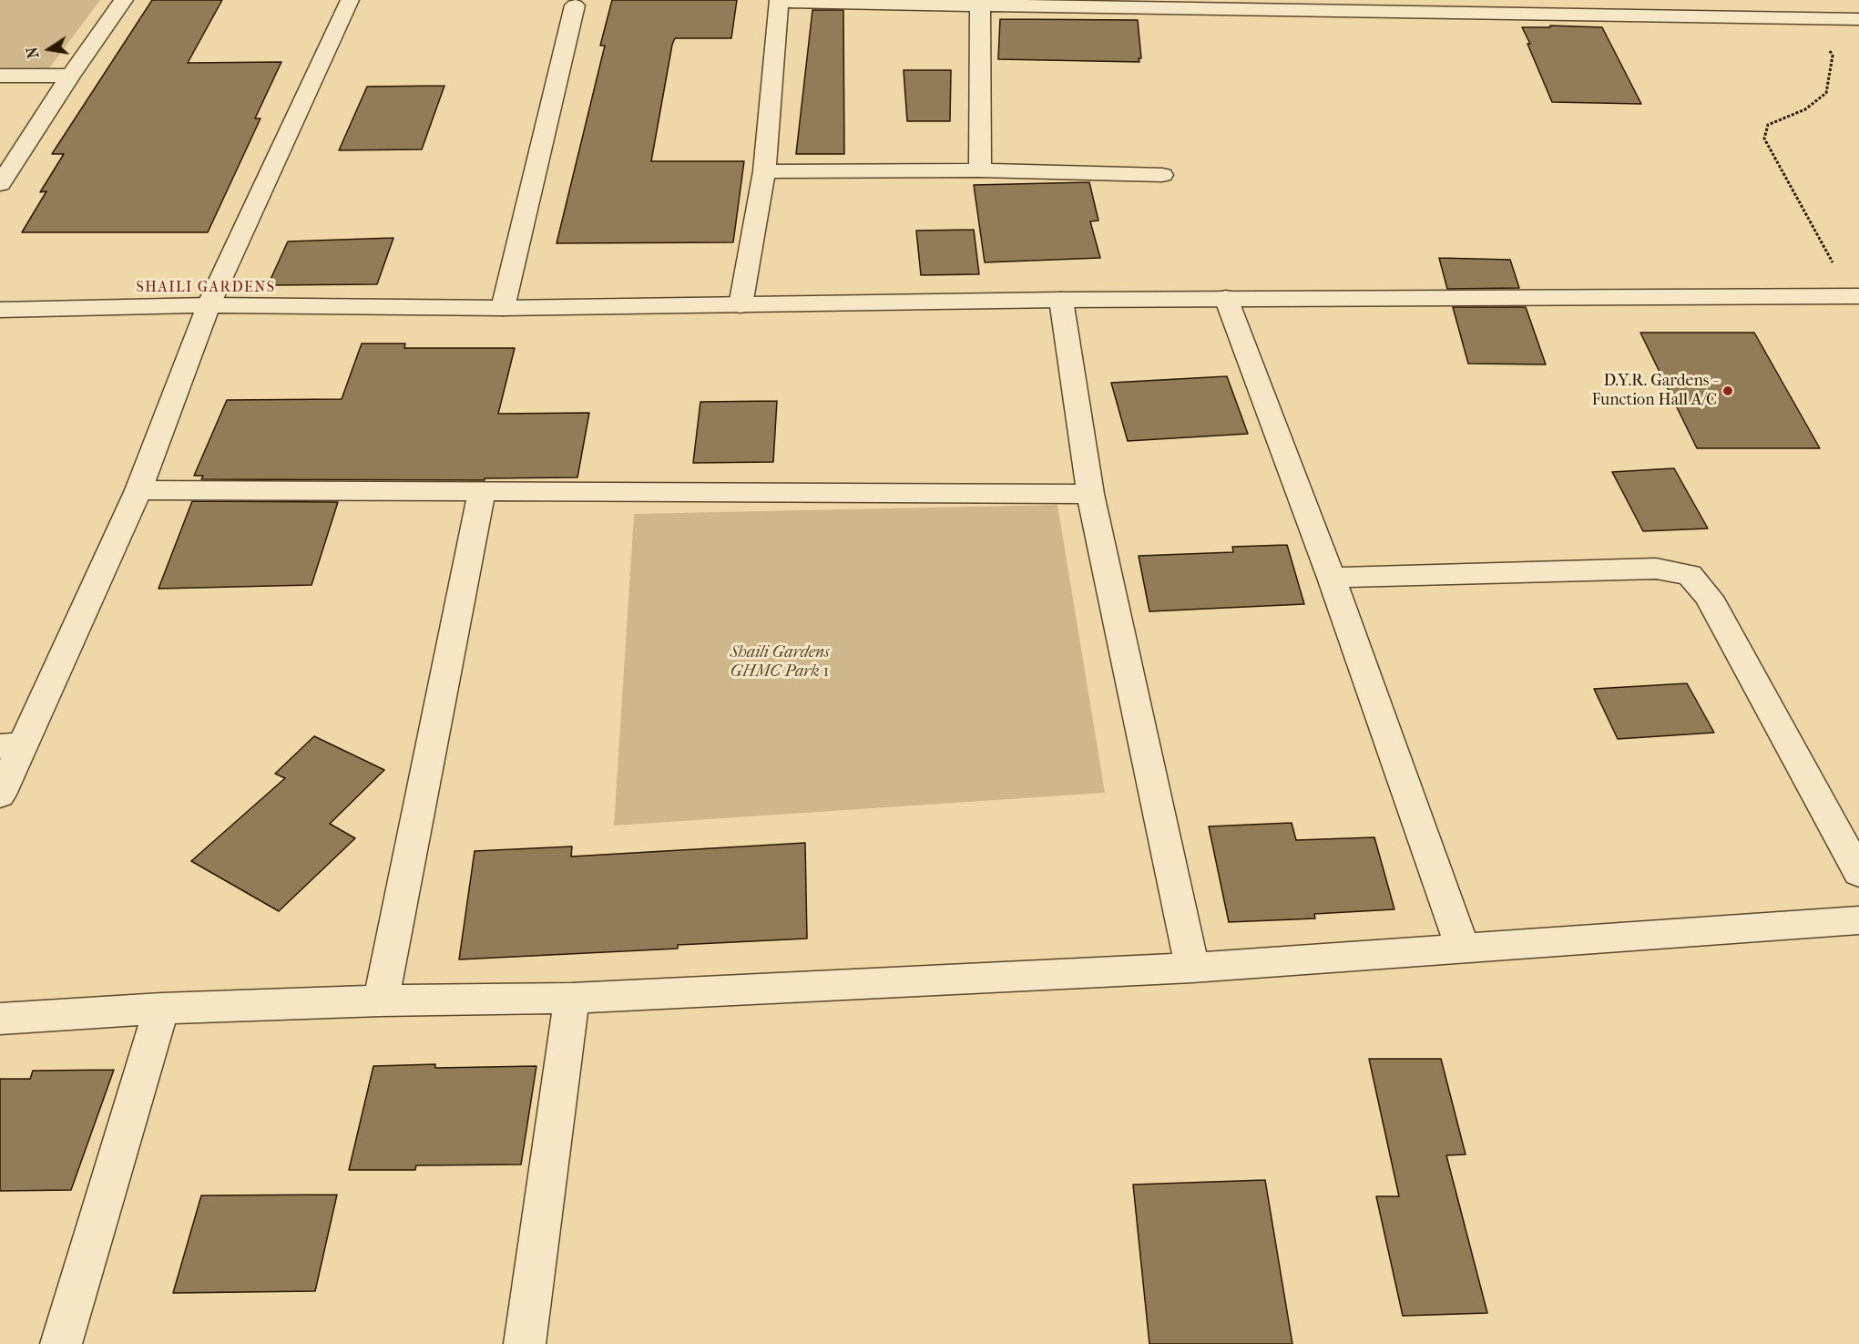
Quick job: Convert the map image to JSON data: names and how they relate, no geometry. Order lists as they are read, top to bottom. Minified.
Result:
{"districts":["SHAILI GARDENS"],"parks":["Shaili Gardens GHMC Park 1"],"places":["D.Y.R. Gardens - Function Hall A/C"],"north":"left"}
